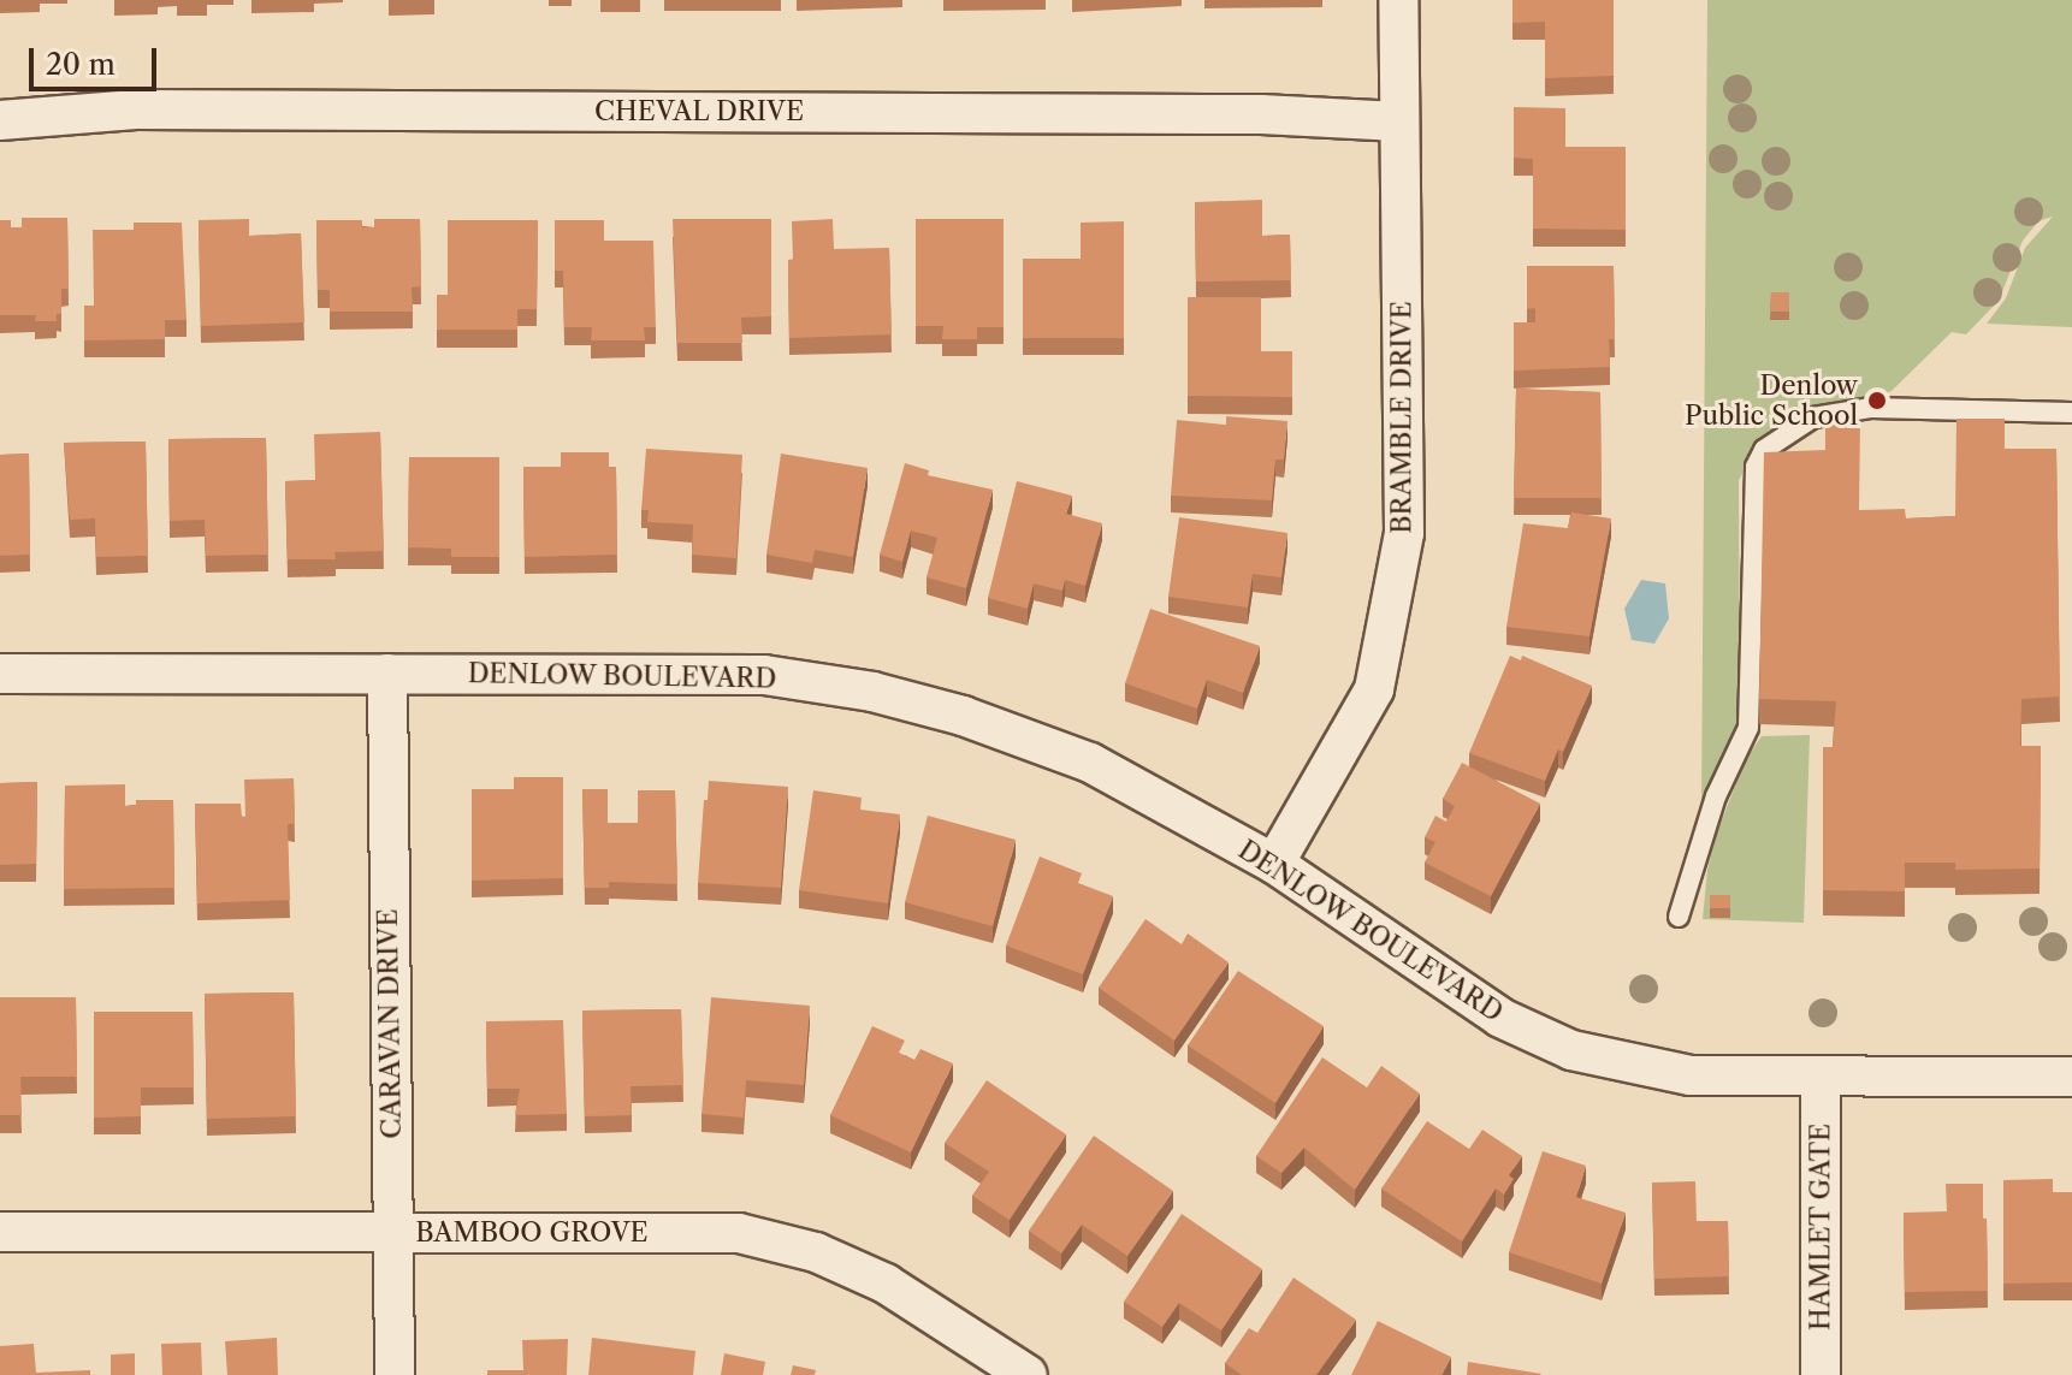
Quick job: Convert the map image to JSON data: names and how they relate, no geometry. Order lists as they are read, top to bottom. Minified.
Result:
{"streets":{"street":["CHEVAL DRIVE","BRAMBLE DRIVE","DENLOW BOULEVARD","CARAVAN DRIVE","HAMLET GATE","BAMBOO GROVE"]},"crossings":[["CHEVAL DRIVE","BRAMBLE DRIVE"],["BRAMBLE DRIVE","DENLOW BOULEVARD"],["DENLOW BOULEVARD","CARAVAN DRIVE"],["DENLOW BOULEVARD","HAMLET GATE"],["CARAVAN DRIVE","BAMBOO GROVE"]],"places":["Denlow Public School"],"scale_bar":"20 m"}
